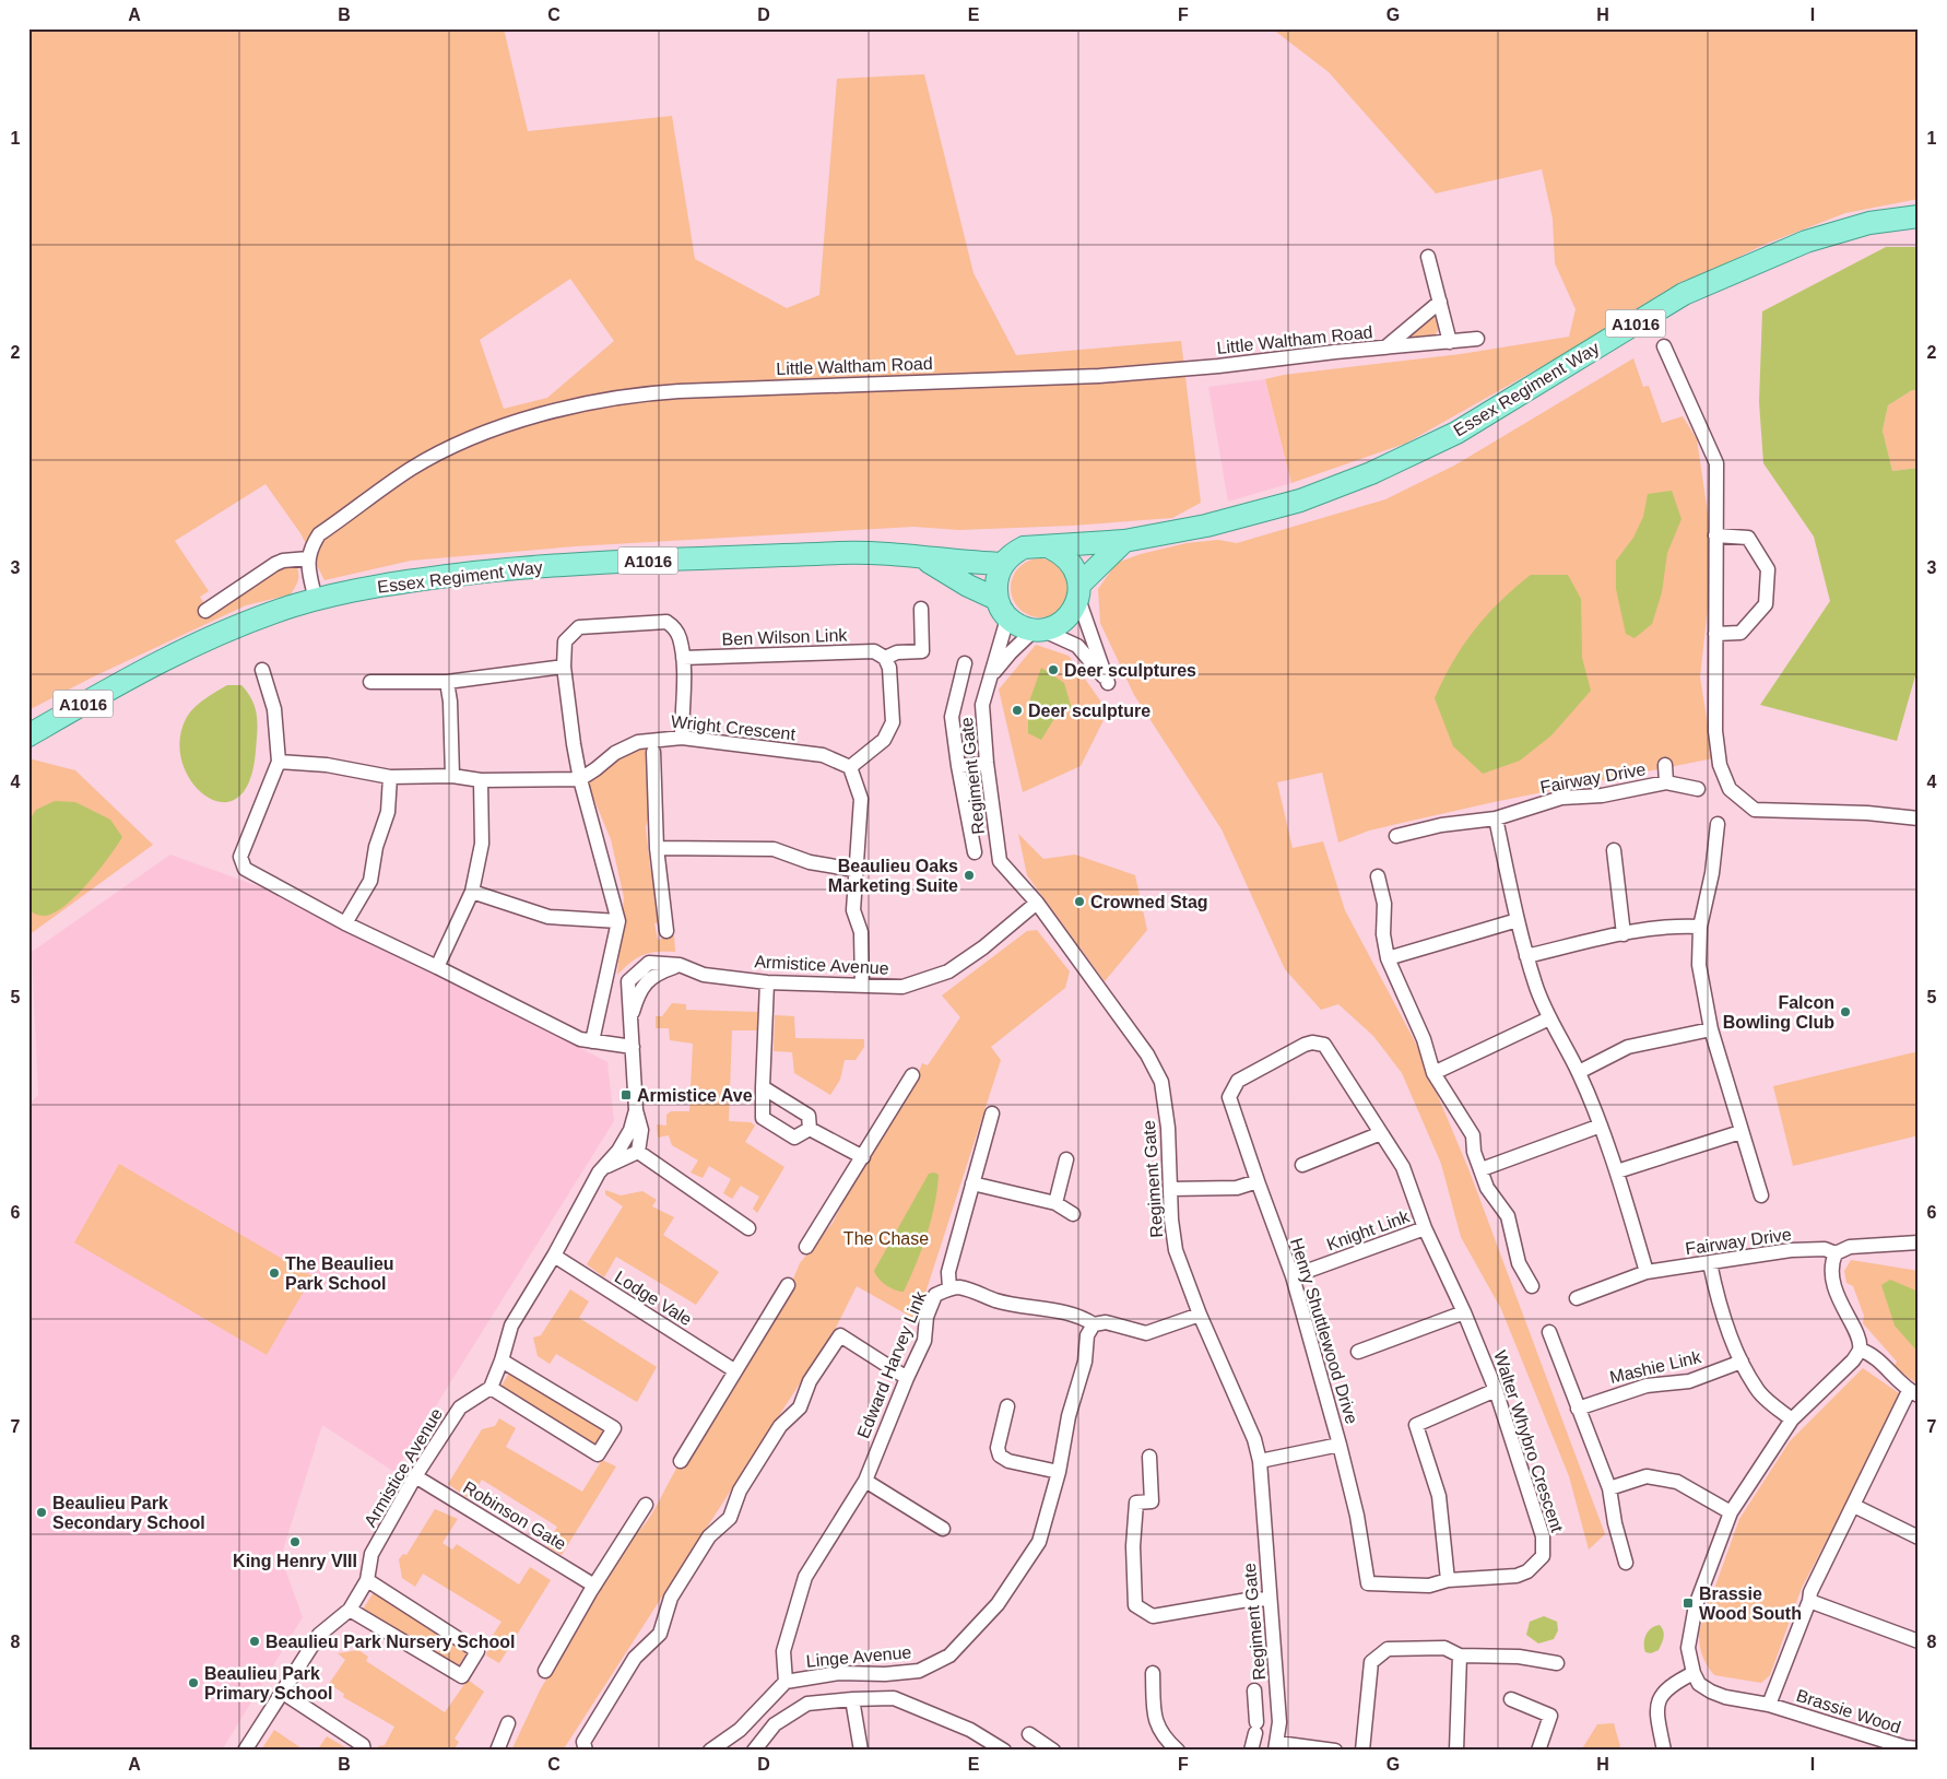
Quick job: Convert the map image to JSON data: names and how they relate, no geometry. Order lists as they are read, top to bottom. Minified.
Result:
{"streets":{"main road":["A1016","Essex Regiment Way"],"street":["Little Waltham Road","Ben Wilson Link","Wright Crescent","Regiment Gate","Fairway Drive","Armistice Avenue","Knight Link","Lodge Vale","Henry Shuttlewood Drive","Edward Harvey Link","Mashie Link","Walter Whybro Crescent","Robinson Gate","Linge Avenue","Brassie Wood"]},"crossings":[["Essex Regiment Way","Regiment Gate"],["Regiment Gate","Armistice Avenue"],["Regiment Gate","Henry Shuttlewood Drive"],["Armistice Avenue","Lodge Vale"],["Armistice Avenue","Robinson Gate"],["Knight Link","Henry Shuttlewood Drive"],["Knight Link","Walter Whybro Crescent"],["Henry Shuttlewood Drive","Walter Whybro Crescent"],["Edward Harvey Link","Linge Avenue"]],"parks":["The Chase"],"places":{"other":["Deer sculptures","Deer sculpture","Beaulieu Oaks Marketing Suite","Crowned Stag","Falcon Bowling Club","The Beaulieu Park School","Beaulieu Park Secondary School","King Henry VIII","Beaulieu Park Nursery School","Beaulieu Park Primary School"],"transit":["Armistice Ave","Brassie Wood South"]},"grid":{"columns":["A","B","C","D","E","F","G","H","I"],"rows":["1","2","3","4","5","6","7","8"]}}
